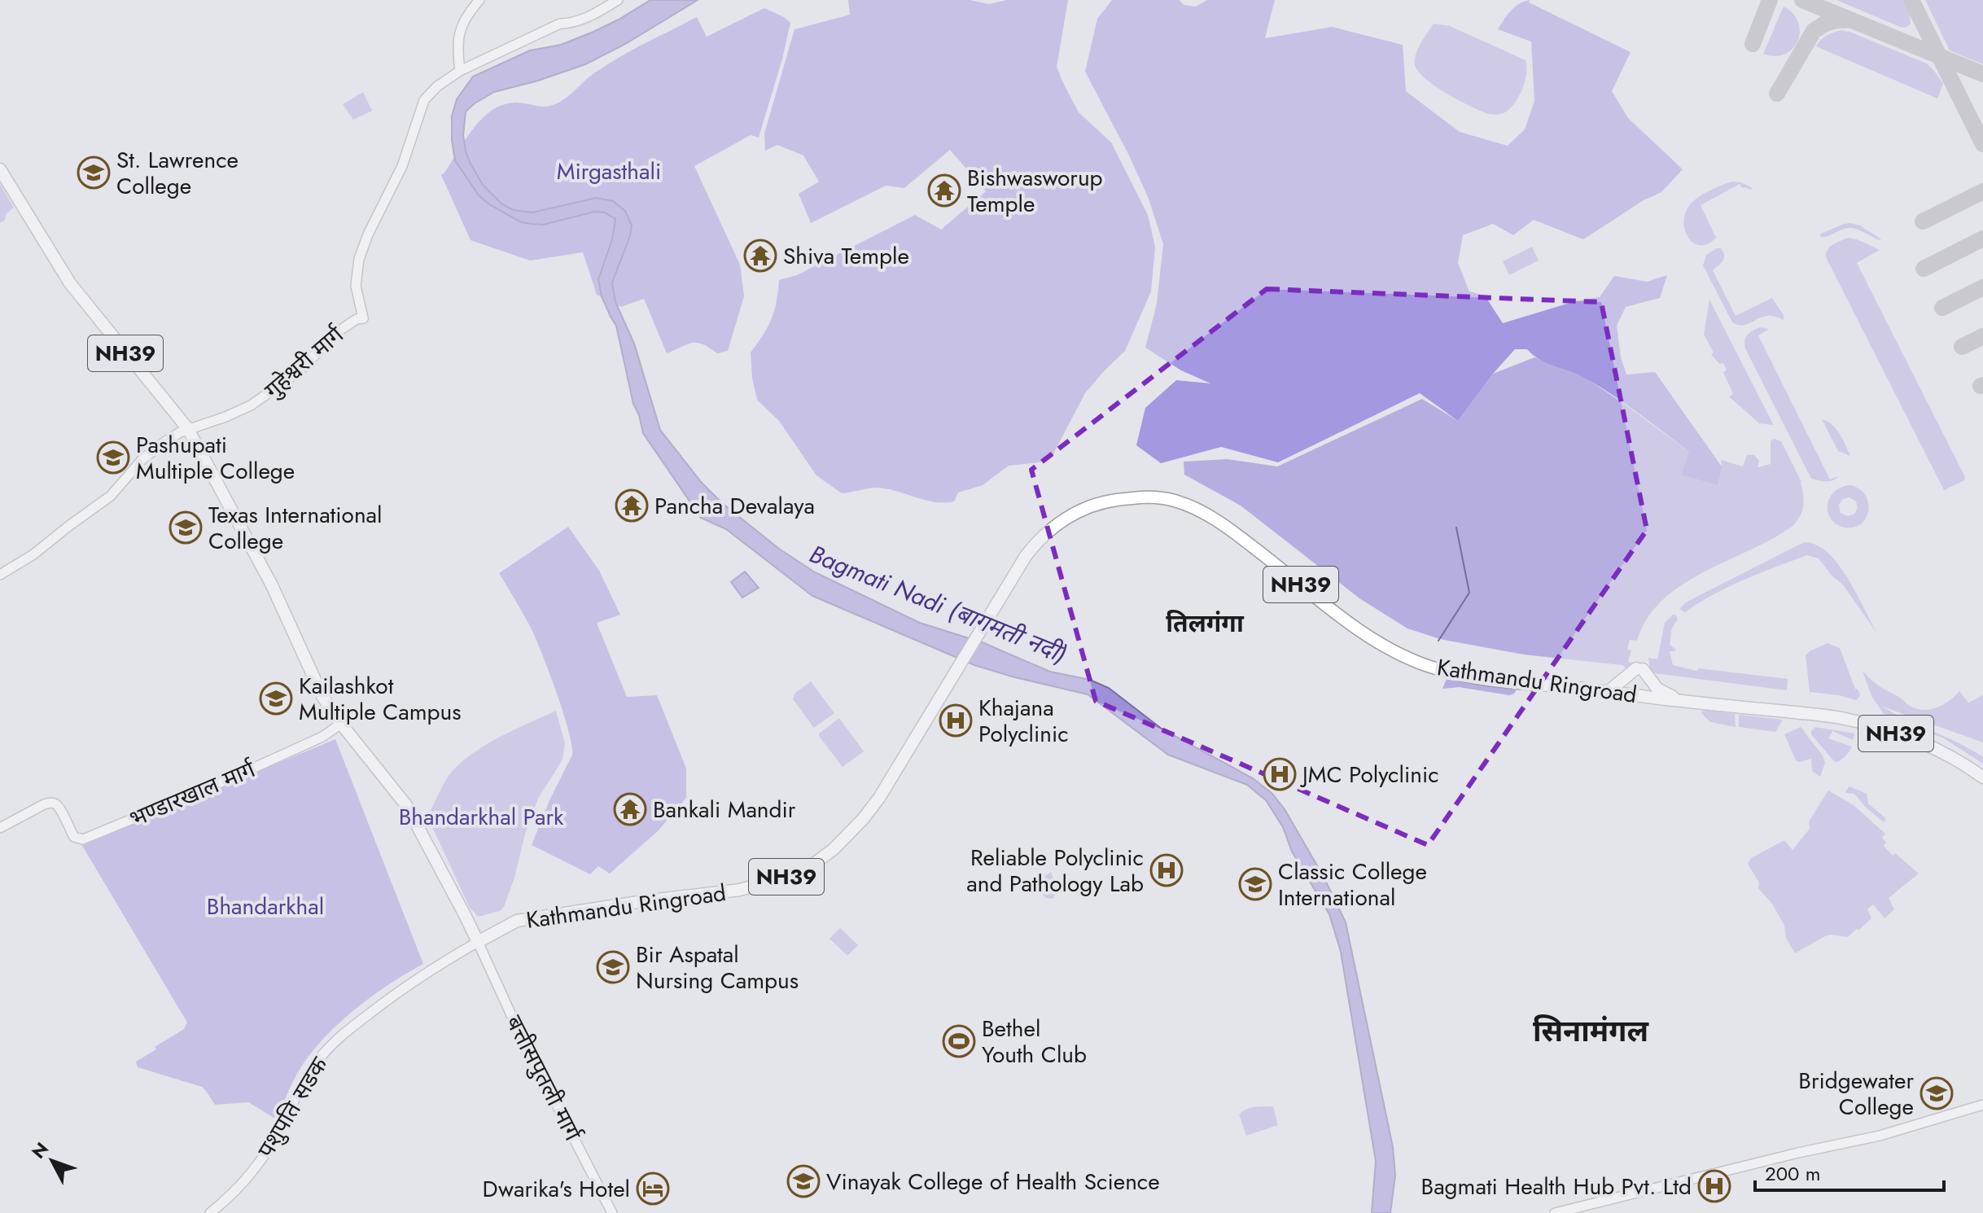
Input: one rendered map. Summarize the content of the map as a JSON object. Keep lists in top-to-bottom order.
{
  "streets": {
    "highway": ["NH39", "Kathmandu Ringroad"],
    "main road": [
      "गुहेश्वरी मार्ग",
      "भण्डारखाल मार्ग",
      "बत्तीसपुतली मार्ग",
      "पशुपति सडक"
    ]
  },
  "crossings": [
    ["NH39", "गुहेश्वरी मार्ग"],
    ["NH39", "Kathmandu Ringroad"],
    ["NH39", "भण्डारखाल मार्ग"],
    ["NH39", "बत्तीसपुतली मार्ग"],
    ["NH39", "पशुपति सडक"],
    ["Kathmandu Ringroad", "बत्तीसपुतली मार्ग"],
    ["Kathmandu Ringroad", "पशुपति सडक"],
    ["बत्तीसपुतली मार्ग", "पशुपति सडक"]
  ],
  "districts": ["तिलगंगा", "सिनामंगल"],
  "water": ["Bagmati Nadi (बागमती नदी)"],
  "parks": ["Mirgasthali", "Bhandarkhal Park", "Bhandarkhal"],
  "places": {
    "school or university": [
      "St. Lawrence College",
      "Pashupati Multiple College",
      "Texas International College",
      "Kailashkot Multiple Campus",
      "Classic College International",
      "Bir Aspatal Nursing Campus",
      "Bridgewater College",
      "Vinayak College of Health Science"
    ],
    "temple": [
      "Bishwasworup Temple",
      "Shiva Temple",
      "Pancha Devalaya",
      "Bankali Mandir"
    ],
    "hospital": [
      "Khajana Polyclinic",
      "JMC Polyclinic",
      "Reliable Polyclinic and Pathology Lab",
      "Bagmati Health Hub Pvt. Ltd"
    ],
    "sports": ["Bethel Youth Club"],
    "hotel": ["Dwarika's Hotel"]
  },
  "scale_bar": "200 m",
  "north": "top left"
}
